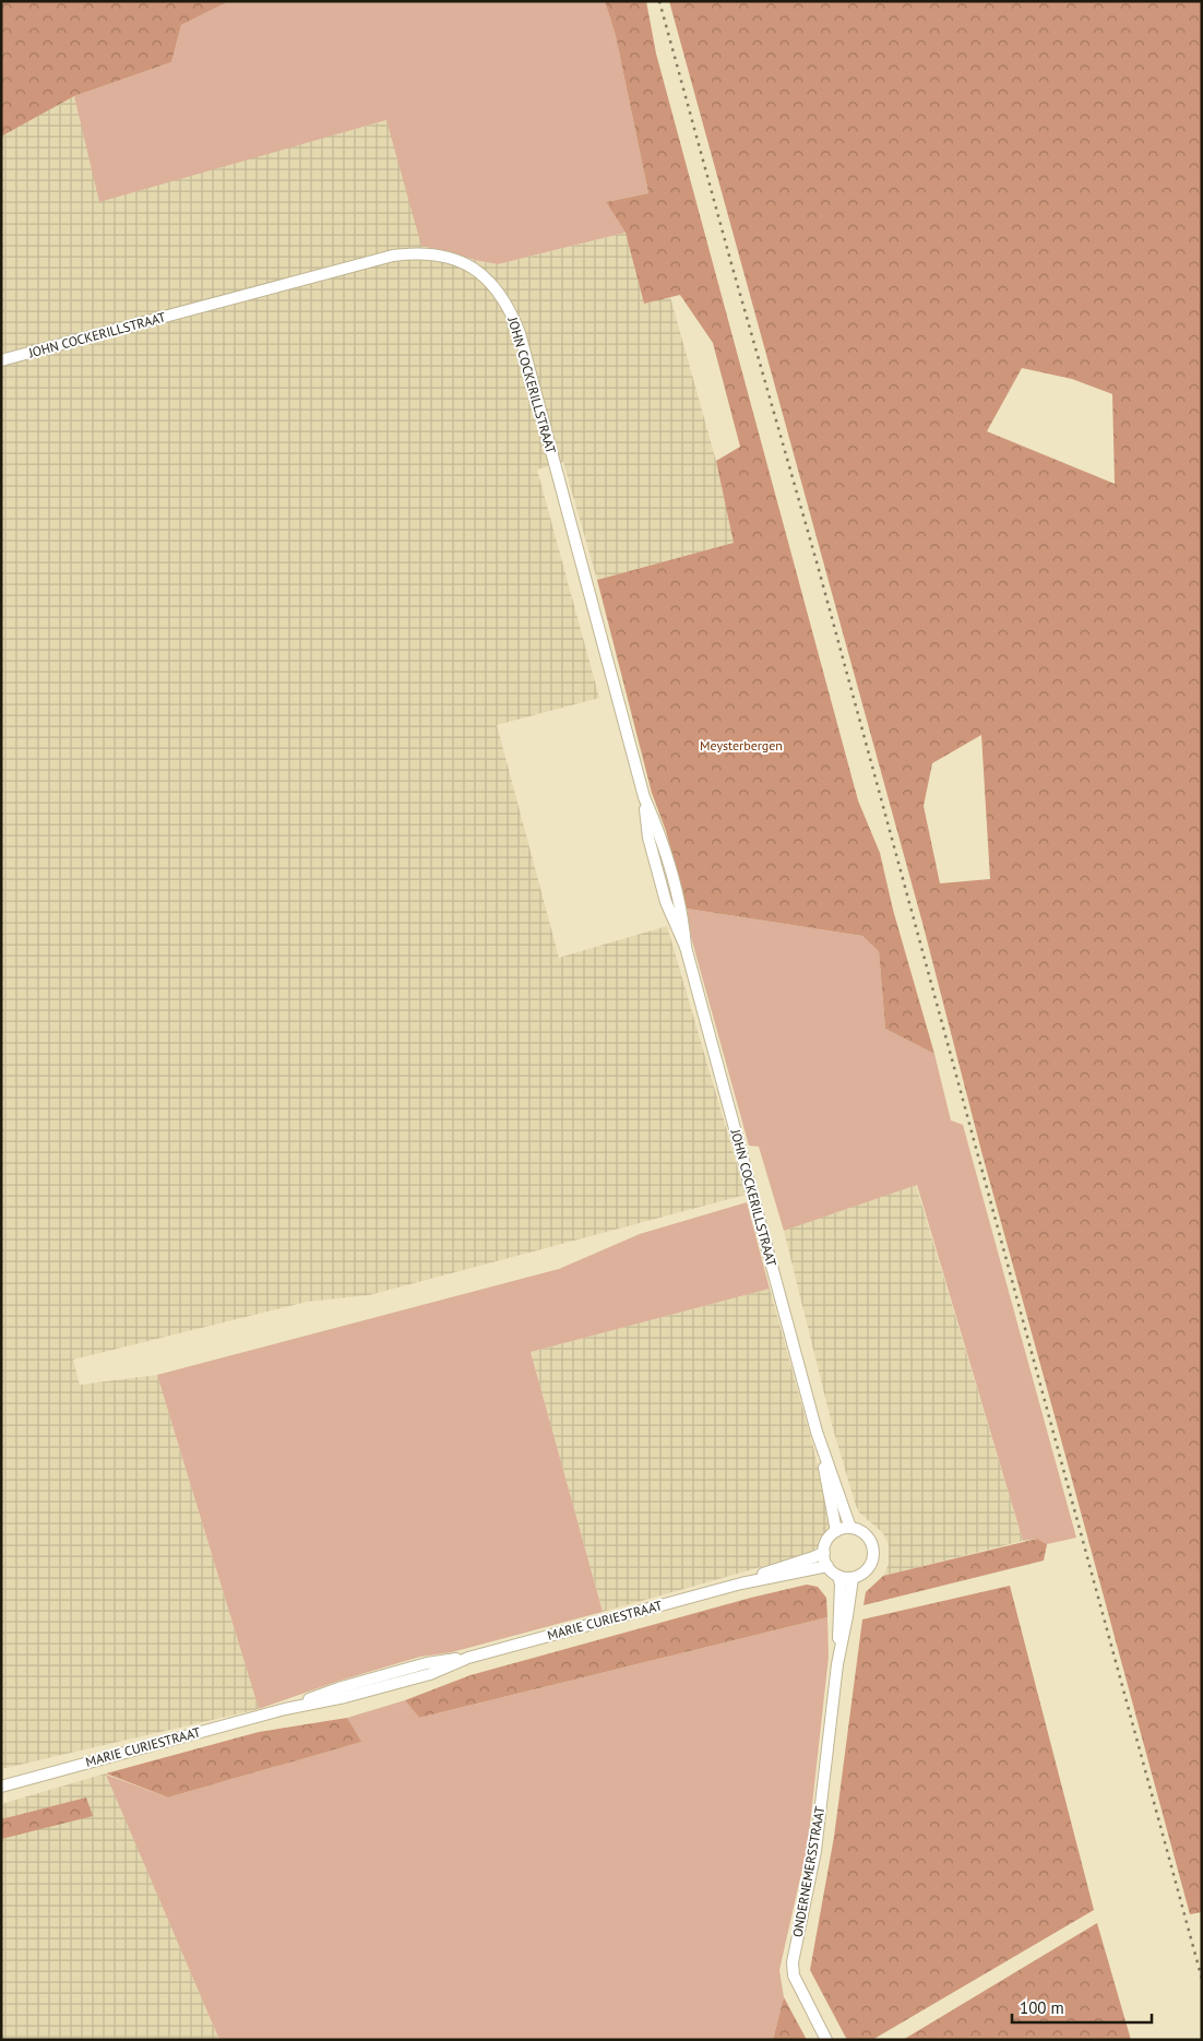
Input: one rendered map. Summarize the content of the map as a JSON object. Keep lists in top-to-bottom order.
{
  "streets": {
    "street": ["JOHN COCKERILLSTRAAT", "MARIE CURIESTRAAT", "ONDERNEMERSSTRAAT"]
  },
  "crossings": [
    ["JOHN COCKERILLSTRAAT", "ONDERNEMERSSTRAAT"]
  ],
  "parks": ["Meysterbergen"],
  "scale_bar": "100 m"
}
